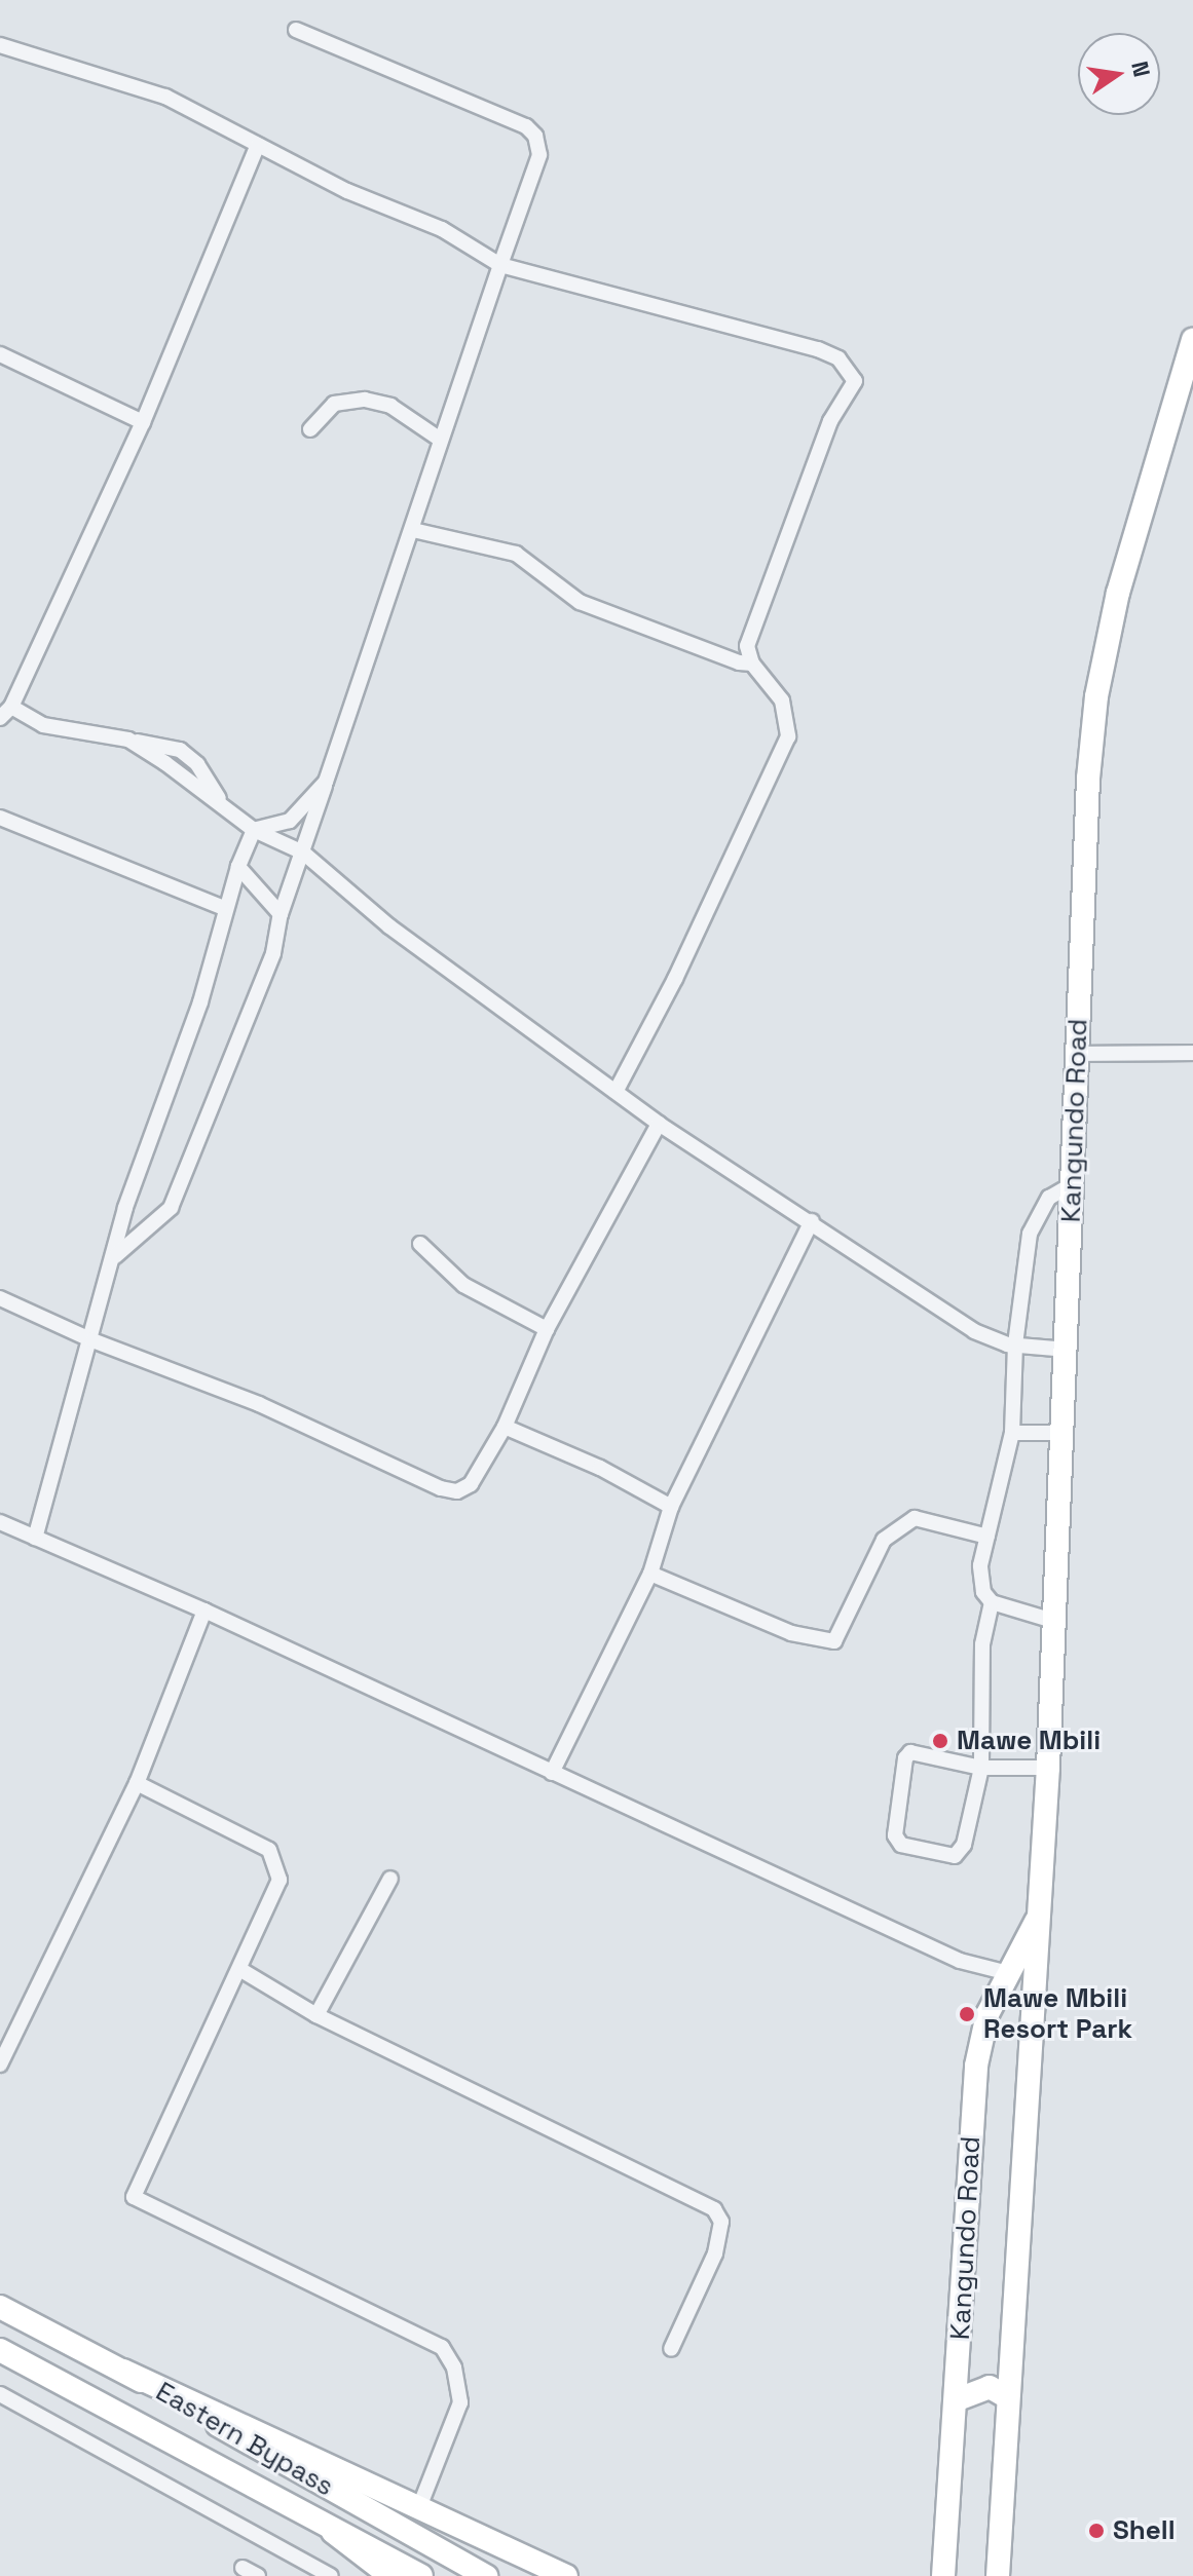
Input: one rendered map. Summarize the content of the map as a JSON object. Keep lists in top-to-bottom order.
{
  "streets": {
    "main road": ["Kangundo Road", "Eastern Bypass"]
  },
  "places": ["Mawe Mbili", "Mawe Mbili Resort Park", "Shell"],
  "north": "right"
}
